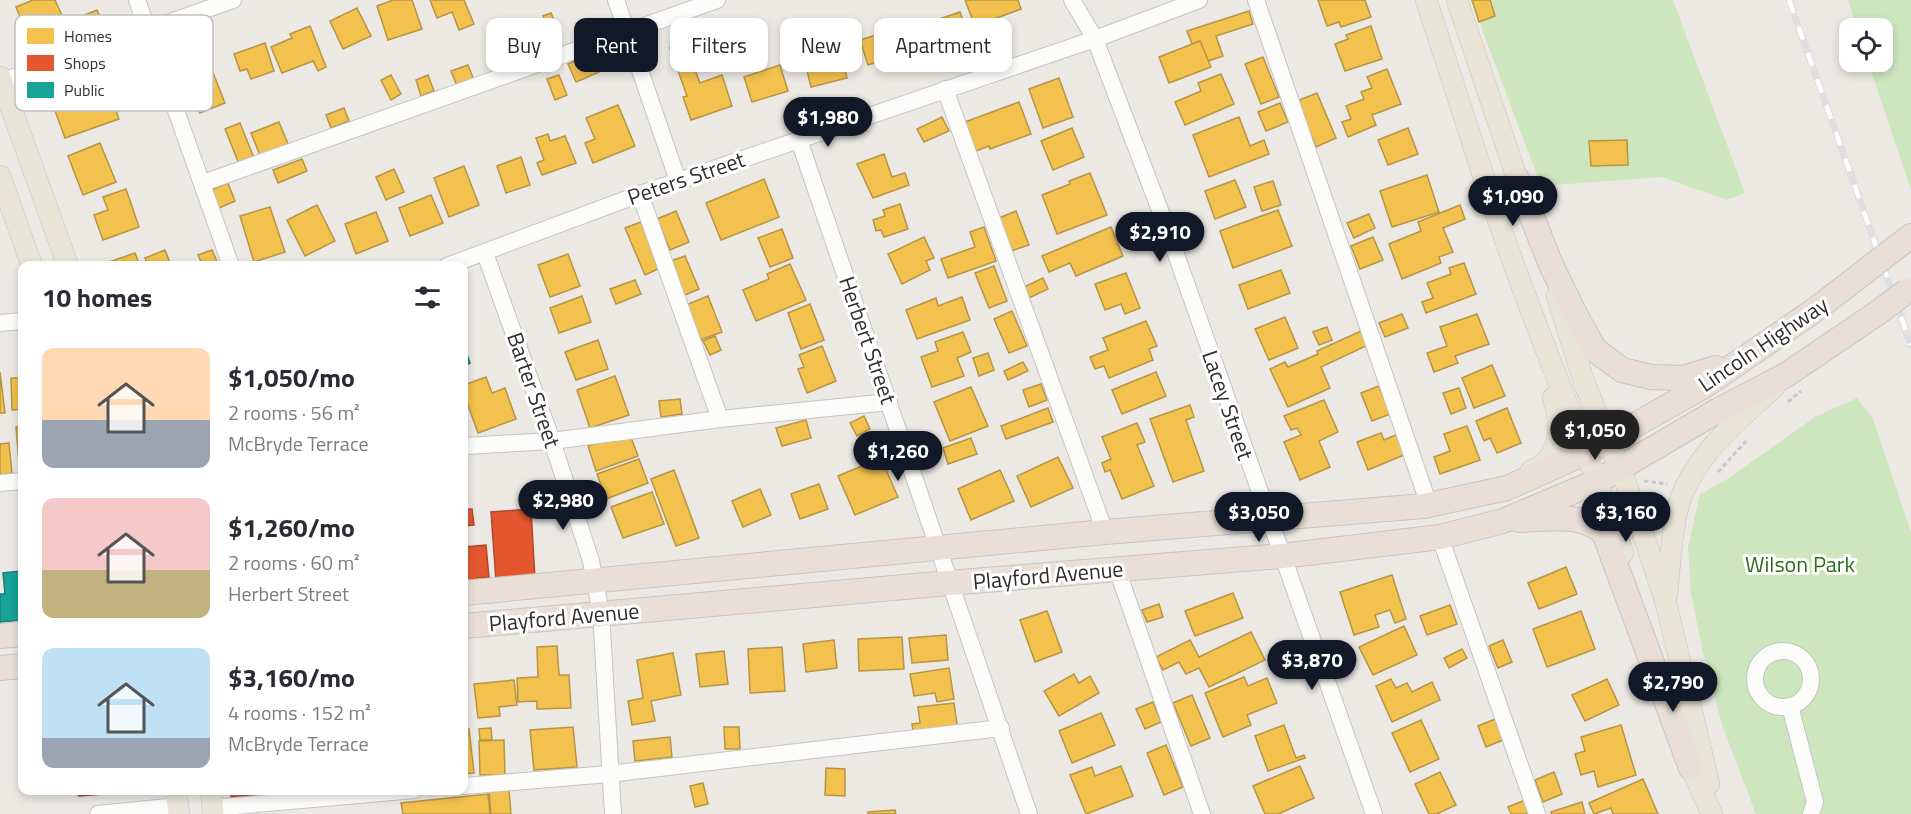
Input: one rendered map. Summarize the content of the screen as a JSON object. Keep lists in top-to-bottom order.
{
  "streets": {
    "highway": ["Lincoln Highway", "Playford Avenue"],
    "street": [
      "Peters Street",
      "Herbert Street",
      "Barter Street",
      "Lacey Street"
    ]
  },
  "crossings": [
    ["Peters Street", "Herbert Street"],
    ["Peters Street", "Barter Street"],
    ["Peters Street", "Lacey Street"],
    ["Herbert Street", "Playford Avenue"],
    ["Lincoln Highway", "Playford Avenue"],
    ["Barter Street", "Playford Avenue"],
    ["Lacey Street", "Playford Avenue"]
  ],
  "parks": ["Wilson Park"],
  "legend": ["Homes", "Shops", "Public"],
  "page": {
    "chip": [
      "Buy",
      "Rent",
      "Filters",
      "New",
      "Apartment"
    ],
    "price": [
      "$1,980",
      "$1,090",
      "$2,910",
      "$1,050",
      "$1,260",
      "$2,980",
      "$3,050",
      "$3,160",
      "$3,870",
      "$2,790"
    ],
    "heading": "10 homes",
    "list": [
      {
        "name": "$1,050/mo",
        "note": "2 rooms · 56 m² · McBryde Terrace"
      },
      {
        "name": "$1,260/mo",
        "note": "2 rooms · 60 m² · Herbert Street"
      },
      {
        "name": "$3,160/mo",
        "note": "4 rooms · 152 m² · McBryde Terrace"
      }
    ]
  }
}
